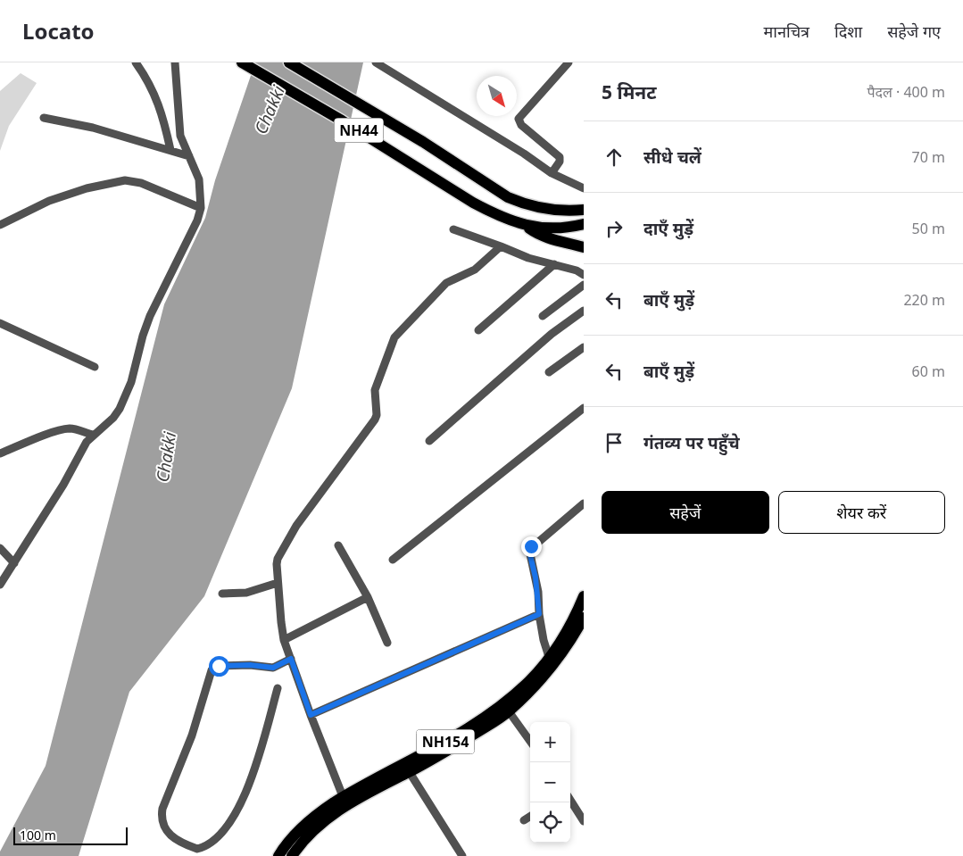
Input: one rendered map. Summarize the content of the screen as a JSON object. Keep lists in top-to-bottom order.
{
  "streets": {
    "highway": ["NH44", "NH154"]
  },
  "water": ["Chakki"],
  "scale_bar": "100 m",
  "north": "bottom right",
  "page": {
    "header": "Locato",
    "nav": ["मानचित्र", "दिशा", "सहेजे गए"],
    "heading": ["5 मिनट", "पैदल · 400 m"],
    "list": [
      ["सीधे चलें", "70 m"],
      ["दाएँ मुड़ें", "50 m"],
      ["बाएँ मुड़ें", "220 m"],
      ["बाएँ मुड़ें", "60 m"],
      "गंतव्य पर पहुँचे"
    ],
    "buttons": ["सहेजें", "शेयर करें"],
    "map_buttons": ["+", "−"],
    "scale": "100 m"
  }
}
